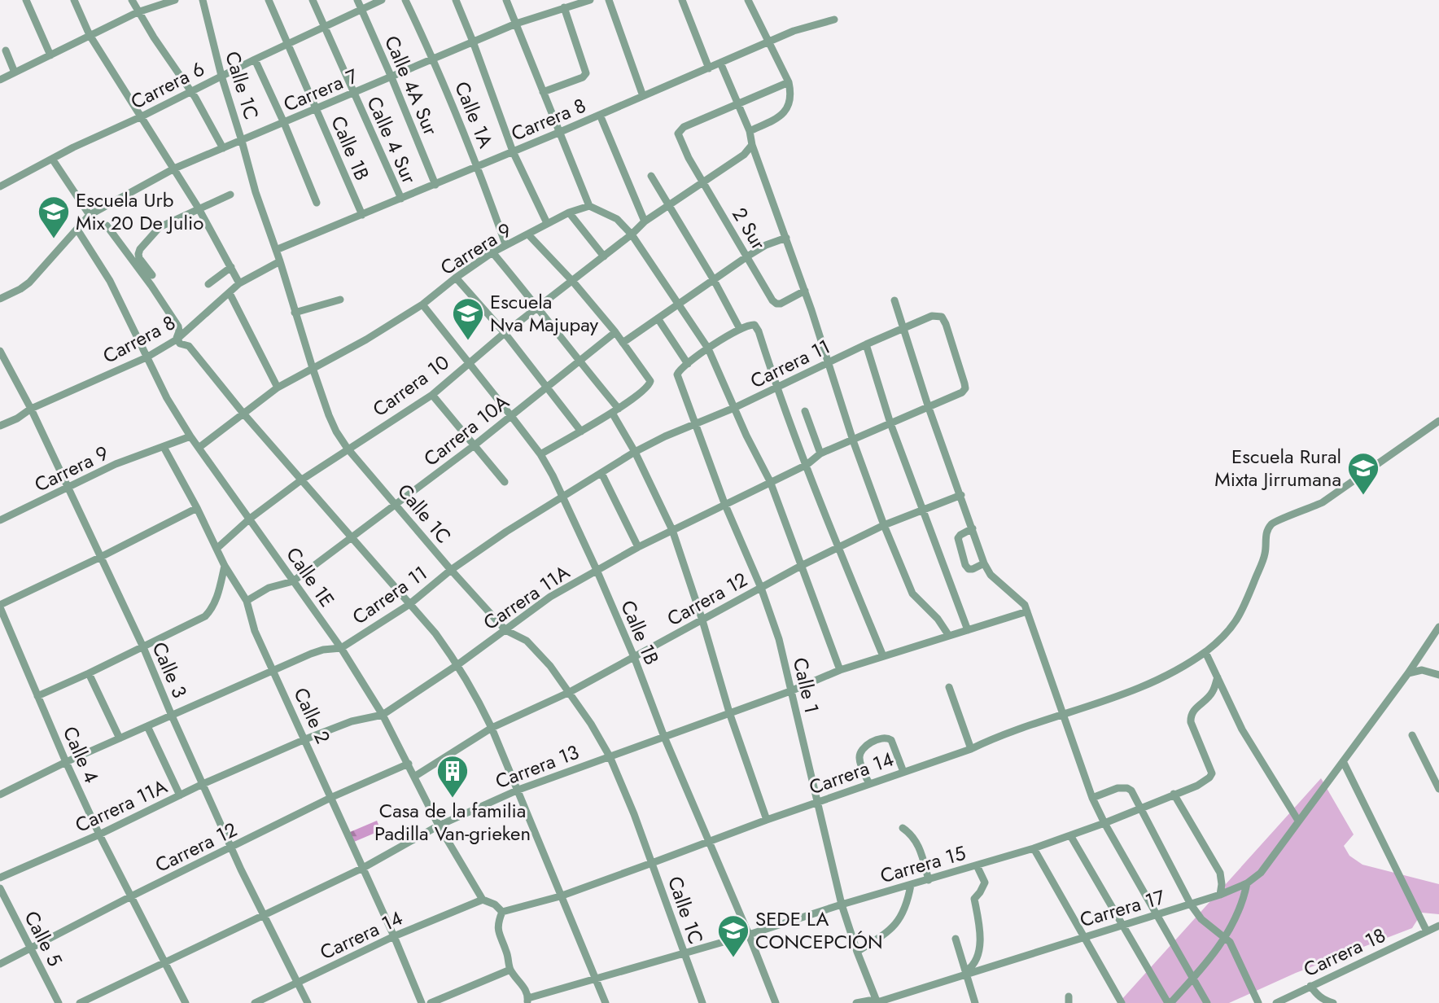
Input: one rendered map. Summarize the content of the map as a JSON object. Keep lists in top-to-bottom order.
{
  "streets": {
    "street": [
      "Carrera 6",
      "Calle 1C",
      "Calle 4A Sur",
      "Carrera 7",
      "Calle 1A",
      "Carrera 8",
      "Calle 4 Sur",
      "Calle 1B",
      "2 Sur",
      "Carrera 9",
      "Carrera 11",
      "Carrera 10",
      "Carrera 10A",
      "Calle 1E",
      "Carrera 11A",
      "Carrera 12",
      "Calle 3",
      "Calle 1",
      "Calle 2",
      "Calle 4",
      "Carrera 13",
      "Carrera 14",
      "Carrera 15",
      "Carrera 17",
      "Calle 5",
      "Carrera 18"
    ]
  },
  "crossings": [
    ["Carrera 6", "Calle 1C"],
    ["Carrera 6", "Calle 4A Sur"],
    ["Carrera 6", "Calle 4 Sur"],
    ["Carrera 6", "Calle 1B"],
    ["Calle 1C", "Carrera 7"],
    ["Calle 1C", "Carrera 8"],
    ["Calle 1C", "Carrera 9"],
    ["Calle 1C", "Carrera 11"],
    ["Calle 1C", "Carrera 10"],
    ["Calle 1C", "Carrera 10A"],
    ["Calle 1C", "Carrera 11A"],
    ["Calle 1C", "Carrera 12"],
    ["Calle 1C", "Carrera 13"],
    ["Calle 1C", "Carrera 14"],
    ["Calle 1C", "Carrera 15"],
    ["Calle 4A Sur", "Carrera 7"],
    ["Calle 4A Sur", "Carrera 8"],
    ["Carrera 7", "Calle 1A"],
    ["Carrera 7", "Calle 4 Sur"],
    ["Carrera 7", "Calle 1B"],
    ["Carrera 7", "Calle 1E"],
    ["Calle 1A", "Carrera 8"],
    ["Calle 1A", "Carrera 9"],
    ["Carrera 8", "Calle 4 Sur"],
    ["Carrera 8", "Calle 1B"],
    ["Carrera 8", "Calle 1E"],
    ["Carrera 8", "Calle 3"],
    ["Calle 1B", "Carrera 9"],
    ["Calle 1B", "Carrera 11"],
    ["Calle 1B", "Carrera 10"],
    ["Calle 1B", "Carrera 10A"],
    ["Calle 1B", "Carrera 11A"],
    ["Calle 1B", "Carrera 12"],
    ["Calle 1B", "Carrera 13"],
    ["Calle 1B", "Carrera 14"],
    ["Calle 1B", "Carrera 15"],
    ["2 Sur", "Carrera 10"],
    ["Carrera 9", "Calle 1E"],
    ["Carrera 9", "Calle 3"],
    ["Carrera 9", "Calle 2"],
    ["Carrera 11", "Calle 1E"],
    ["Carrera 11", "Carrera 11A"],
    ["Carrera 11", "Calle 3"],
    ["Carrera 11", "Calle 1"],
    ["Carrera 11", "Calle 2"],
    ["Carrera 11", "Calle 4"],
    ["Carrera 10", "Calle 1E"],
    ["Carrera 10", "Calle 2"],
    ["Carrera 10A", "Calle 1E"],
    ["Carrera 10A", "Calle 2"],
    ["Calle 1E", "Carrera 11A"],
    ["Calle 1E", "Carrera 12"],
    ["Calle 1E", "Carrera 13"],
    ["Calle 1E", "Carrera 14"],
    ["Carrera 11A", "Calle 3"],
    ["Carrera 11A", "Calle 1"],
    ["Carrera 11A", "Calle 2"],
    ["Carrera 11A", "Calle 4"],
    ["Carrera 12", "Calle 3"],
    ["Carrera 12", "Calle 1"],
    ["Carrera 12", "Calle 2"],
    ["Carrera 12", "Calle 4"],
    ["Carrera 12", "Calle 5"],
    ["Calle 3", "Carrera 13"],
    ["Calle 3", "Carrera 14"],
    ["Calle 1", "Carrera 13"],
    ["Calle 1", "Carrera 14"],
    ["Calle 1", "Carrera 15"],
    ["Calle 1", "Carrera 17"],
    ["Calle 2", "Carrera 13"],
    ["Calle 2", "Carrera 14"],
    ["Calle 4", "Carrera 13"]
  ],
  "places": {
    "school or university": [
      "Escuela Urb Mix 20 De Julio",
      "Escuela Nva Majupay",
      "Escuela Rural Mixta Jirrumana",
      "SEDE LA CONCEPCIÓN"
    ],
    "building": ["Casa de la familia Padilla Van-grieken"]
  }
}
